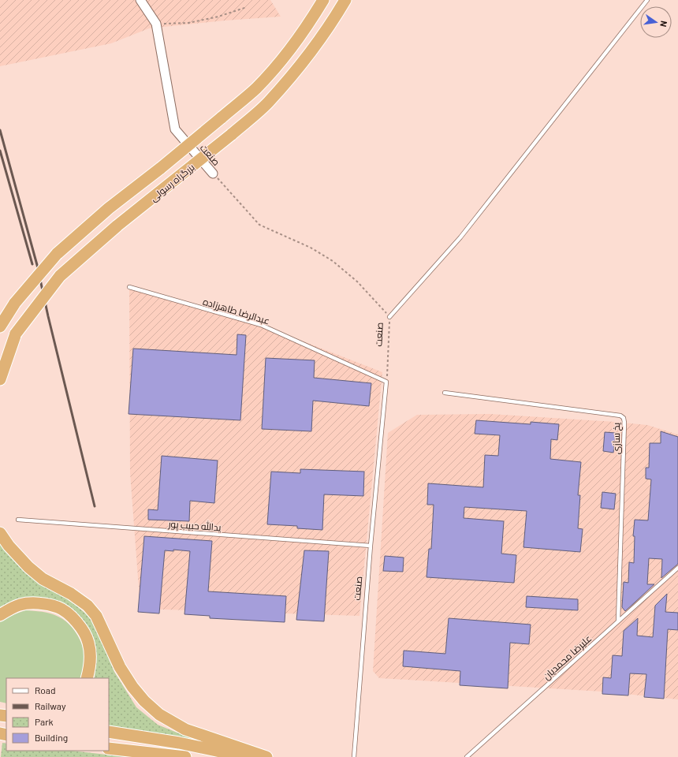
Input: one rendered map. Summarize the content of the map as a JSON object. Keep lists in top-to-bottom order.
{
  "streets": {
    "highway": ["بزرگراه رسولی"],
    "street": ["صنعت"],
    "lane": [
      "عبدالرضا طاهرزاده",
      "یخ سازی",
      "یدالله حبیب پور",
      "علیرضا محمدیان"
    ]
  },
  "crossings": [
    ["صنعت", "عبدالرضا طاهرزاده"],
    ["صنعت", "یدالله حبیب پور"],
    ["یخ سازی", "علیرضا محمدیان"]
  ],
  "legend": [
    "Road",
    "Railway",
    "Park",
    "Building"
  ],
  "north": "right"
}
